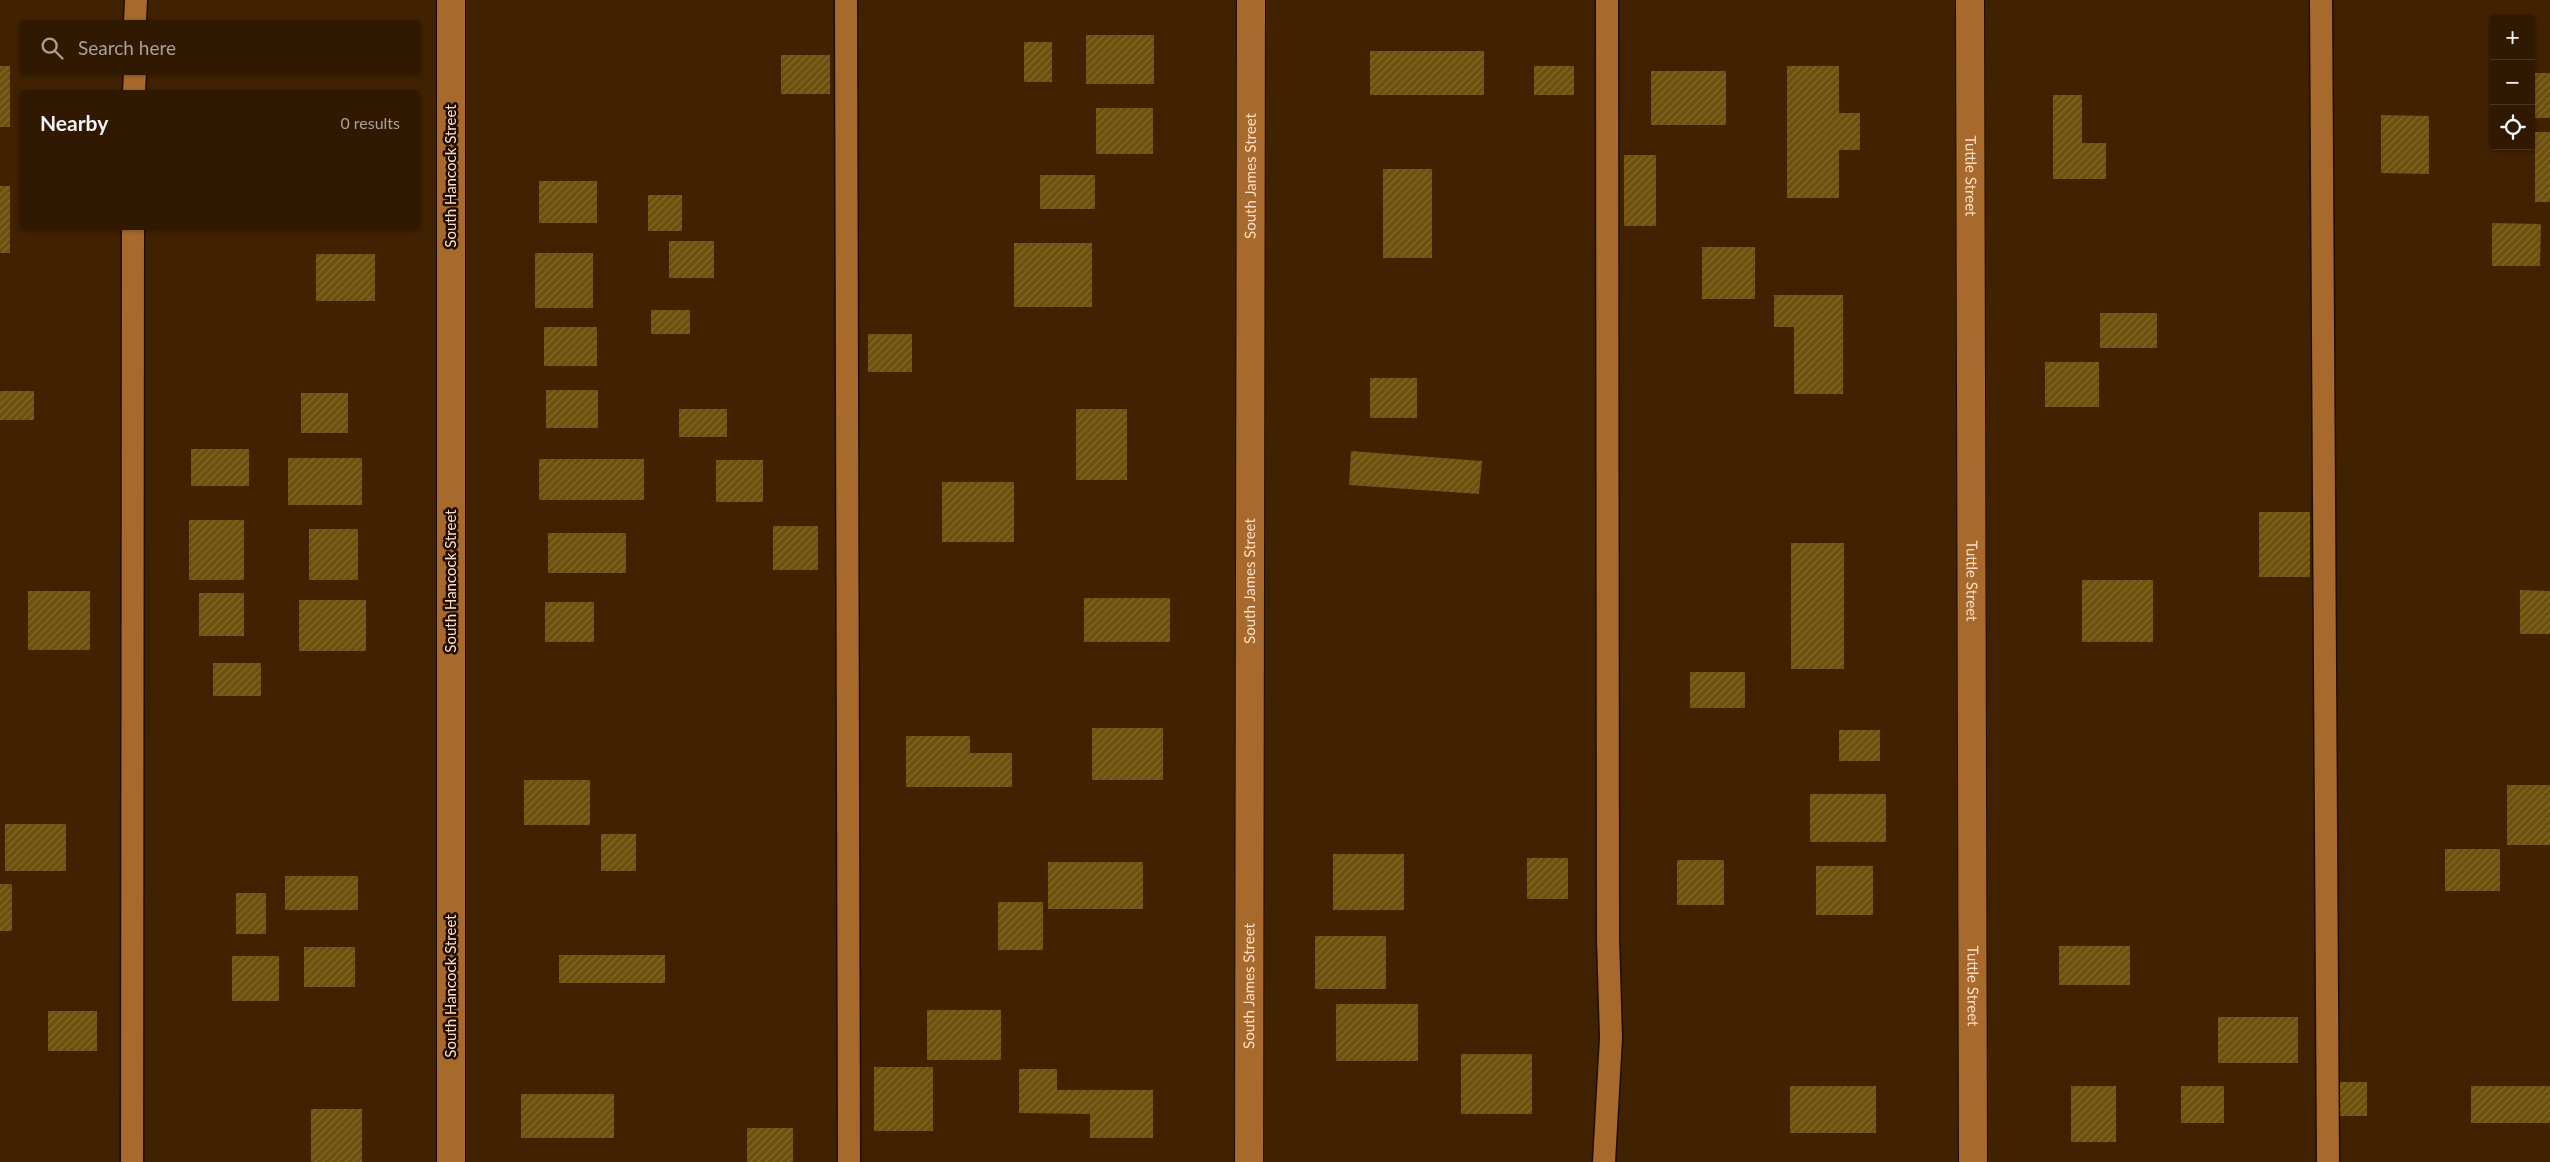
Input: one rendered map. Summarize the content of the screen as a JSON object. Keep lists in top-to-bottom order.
{
  "streets": {
    "street": ["South Hancock Street", "South James Street", "Tuttle Street"]
  },
  "page": {
    "map_buttons": ["+", "−"],
    "search": "Search here",
    "heading": ["Nearby", "0 results"]
  }
}
